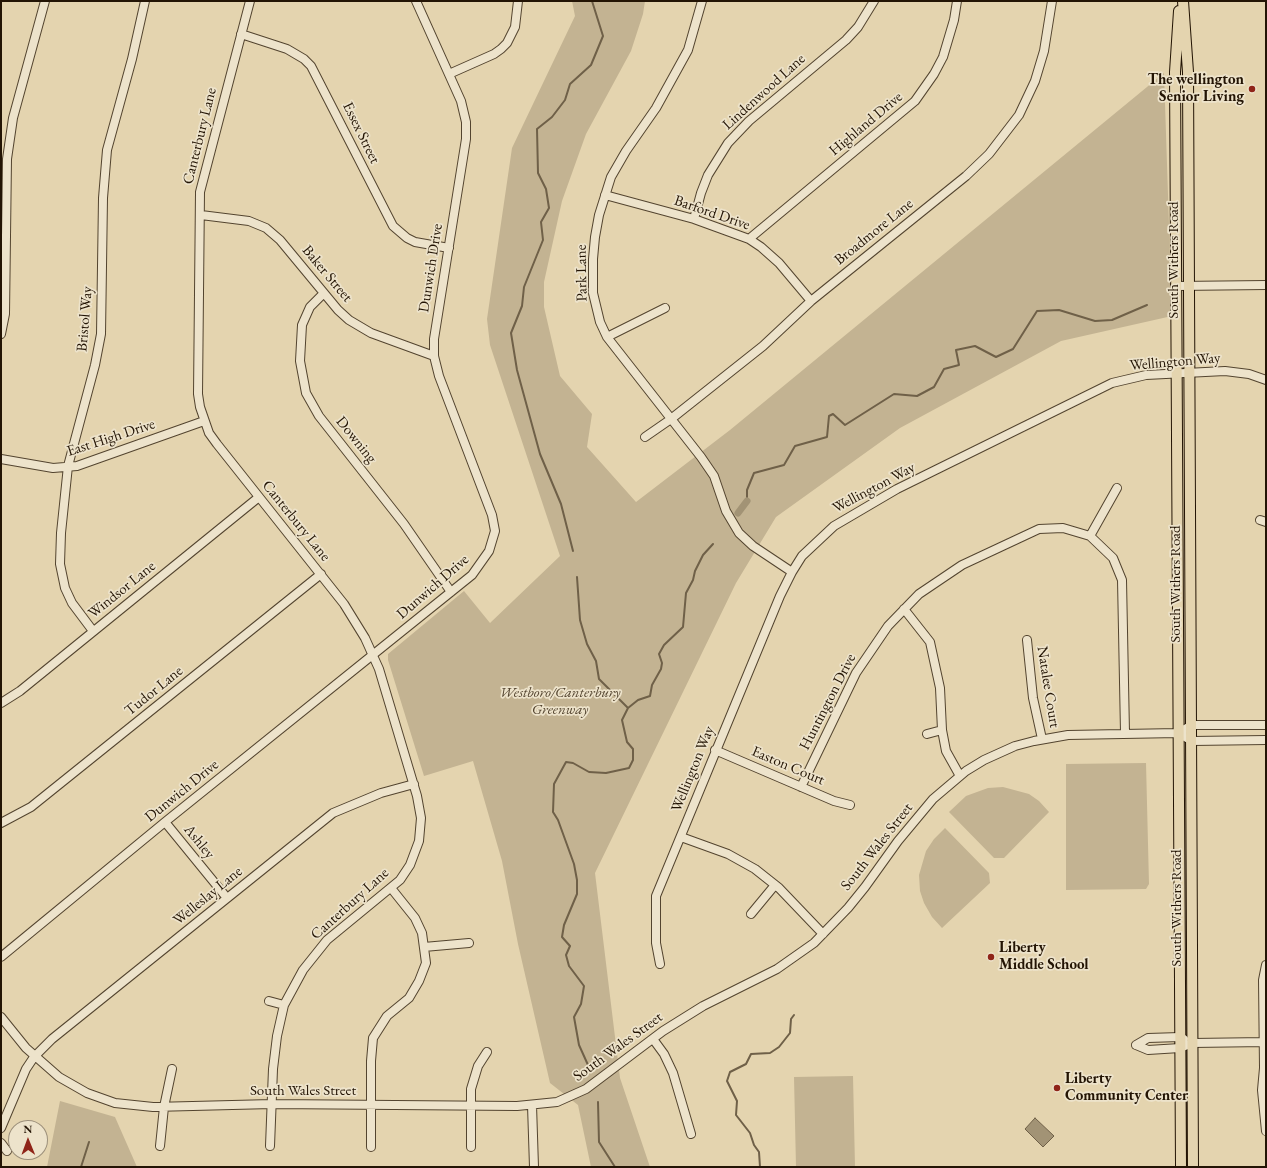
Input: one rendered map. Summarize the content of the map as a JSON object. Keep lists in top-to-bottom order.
{
  "streets": {
    "main road": ["South Withers Road"],
    "street": [
      "Lindenwood Lane",
      "Highland Drive",
      "Essex Street",
      "Canterbury Lane",
      "Barford Drive",
      "Broadmore Lane",
      "Dunwich Drive",
      "Park Lane",
      "Baker Street",
      "Bristol Way",
      "Wellington Way",
      "East High Drive",
      "Downing",
      "Windsor Lane",
      "Natalee Court",
      "Tudor Lane",
      "Huntington Drive",
      "Easton Court",
      "Ashley",
      "South Wales Street",
      "Welleslay Lane"
    ]
  },
  "crossings": [
    ["Lindenwood Lane", "Barford Drive"],
    ["Highland Drive", "Barford Drive"],
    ["Essex Street", "Canterbury Lane"],
    ["Essex Street", "Dunwich Drive"],
    ["Canterbury Lane", "Dunwich Drive"],
    ["Canterbury Lane", "Baker Street"],
    ["Canterbury Lane", "East High Drive"],
    ["Canterbury Lane", "Windsor Lane"],
    ["Canterbury Lane", "Tudor Lane"],
    ["Canterbury Lane", "South Wales Street"],
    ["Canterbury Lane", "Welleslay Lane"],
    ["Barford Drive", "Broadmore Lane"],
    ["Barford Drive", "Park Lane"],
    ["Broadmore Lane", "Park Lane"],
    ["South Withers Road", "Wellington Way"],
    ["South Withers Road", "South Wales Street"],
    ["Dunwich Drive", "Baker Street"],
    ["Dunwich Drive", "Downing"],
    ["Dunwich Drive", "Ashley"],
    ["Park Lane", "Wellington Way"],
    ["Baker Street", "Downing"],
    ["Bristol Way", "East High Drive"],
    ["Bristol Way", "Windsor Lane"],
    ["Wellington Way", "Easton Court"],
    ["Natalee Court", "South Wales Street"],
    ["Huntington Drive", "Easton Court"],
    ["Huntington Drive", "South Wales Street"],
    ["Ashley", "Welleslay Lane"],
    ["South Wales Street", "Welleslay Lane"]
  ],
  "parks": ["Westboro/Canterbury Greenway"],
  "places": ["The wellington Senior Living", "Liberty Middle School", "Liberty Community Center"],
  "north": "top"
}
